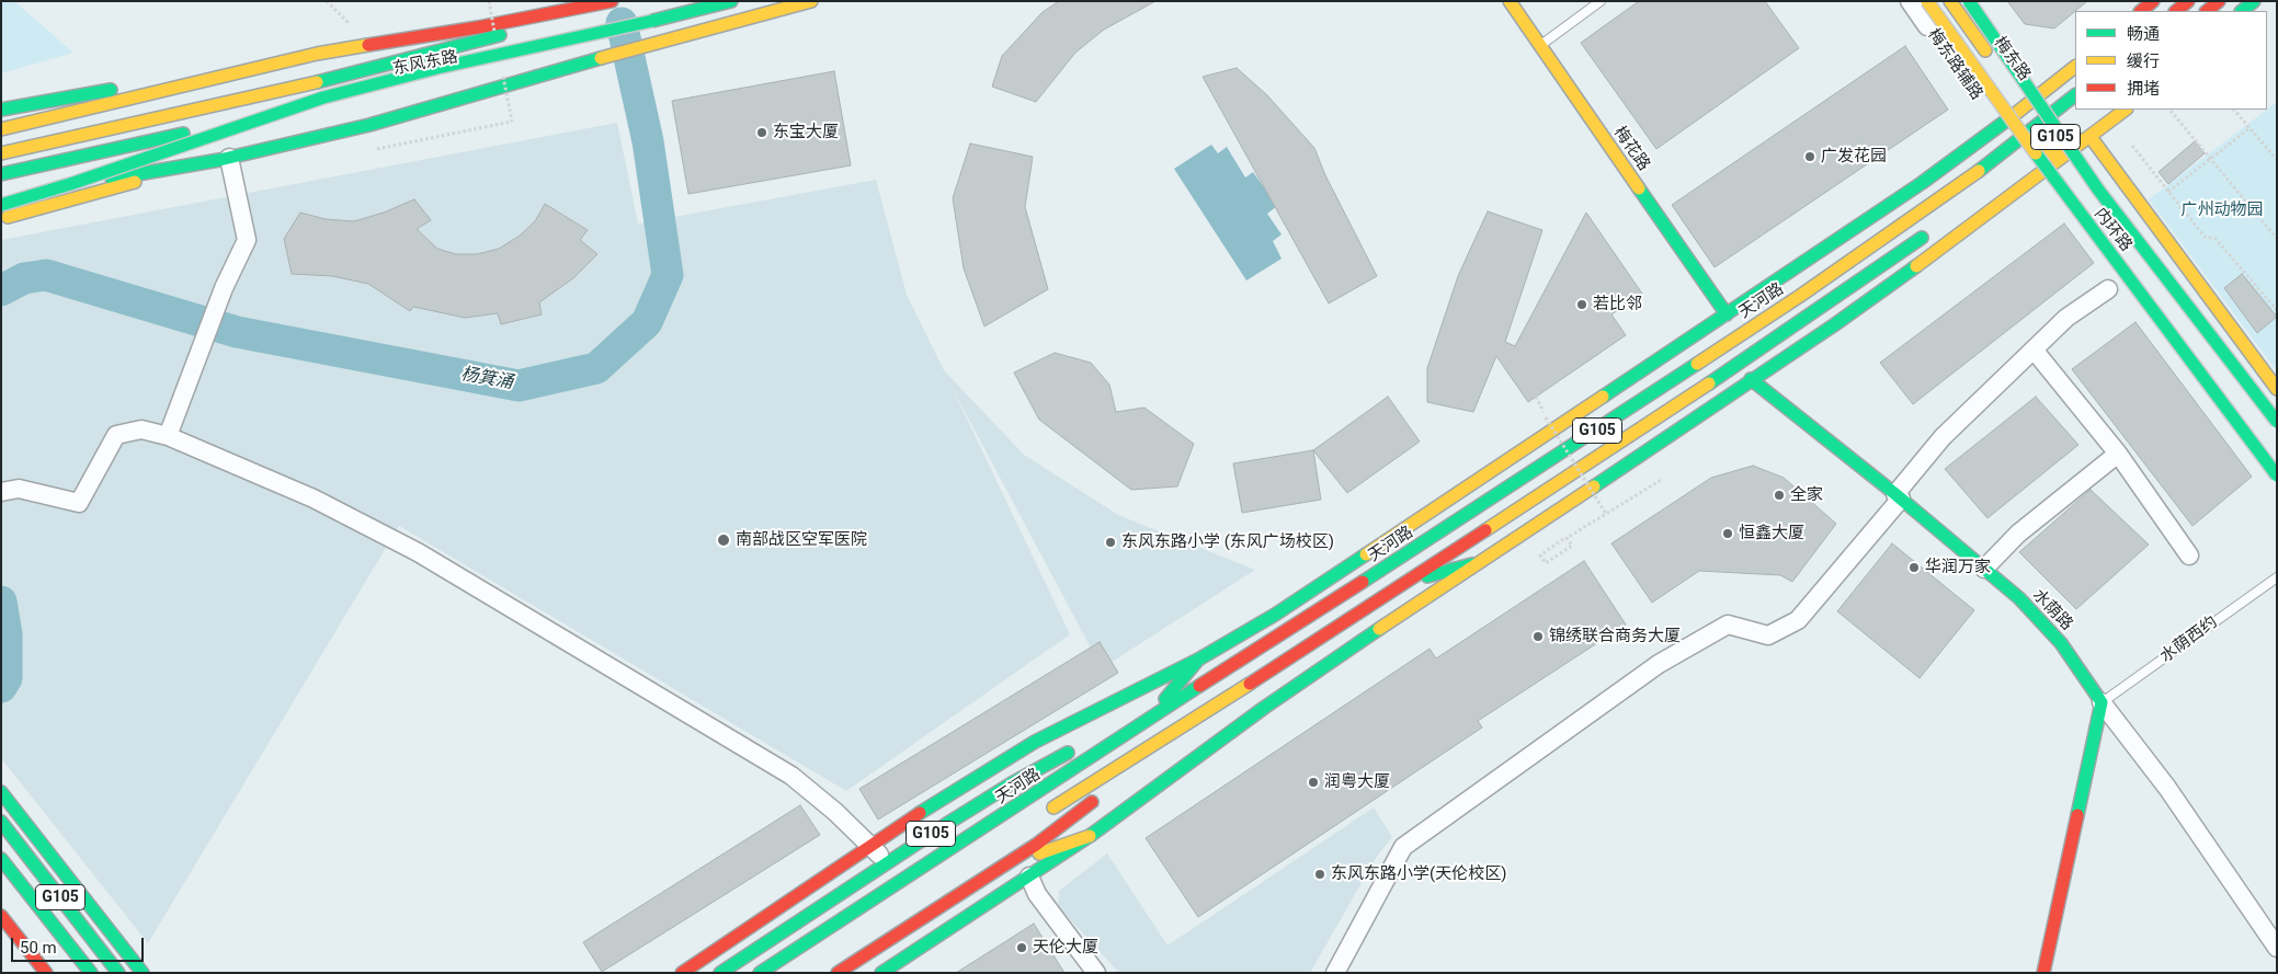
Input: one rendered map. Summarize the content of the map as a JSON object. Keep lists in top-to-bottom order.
{
  "streets": {
    "main road": [
      "梅东路",
      "东风东路",
      "G105",
      "梅花路",
      "内环路",
      "天河路",
      "水荫路"
    ],
    "street": ["梅东路辅路"],
    "lane": ["水荫西约"]
  },
  "crossings": [
    ["梅东路", "G105"],
    ["梅东路", "天河路"],
    ["G105", "天河路"],
    ["水荫路", "水荫西约"]
  ],
  "water": ["杨箕涌"],
  "parks": ["广州动物园"],
  "places": [
    "东宝大厦",
    "广发花园",
    "若比邻",
    "全家",
    "恒鑫大厦",
    "南部战区空军医院",
    "东风东路小学 (东风广场校区)",
    "华润万家",
    "锦绣联合商务大厦",
    "润粤大厦",
    "东风东路小学(天伦校区)",
    "天伦大厦"
  ],
  "legend": ["畅通", "缓行", "拥堵"],
  "scale_bar": "50 m"
}
